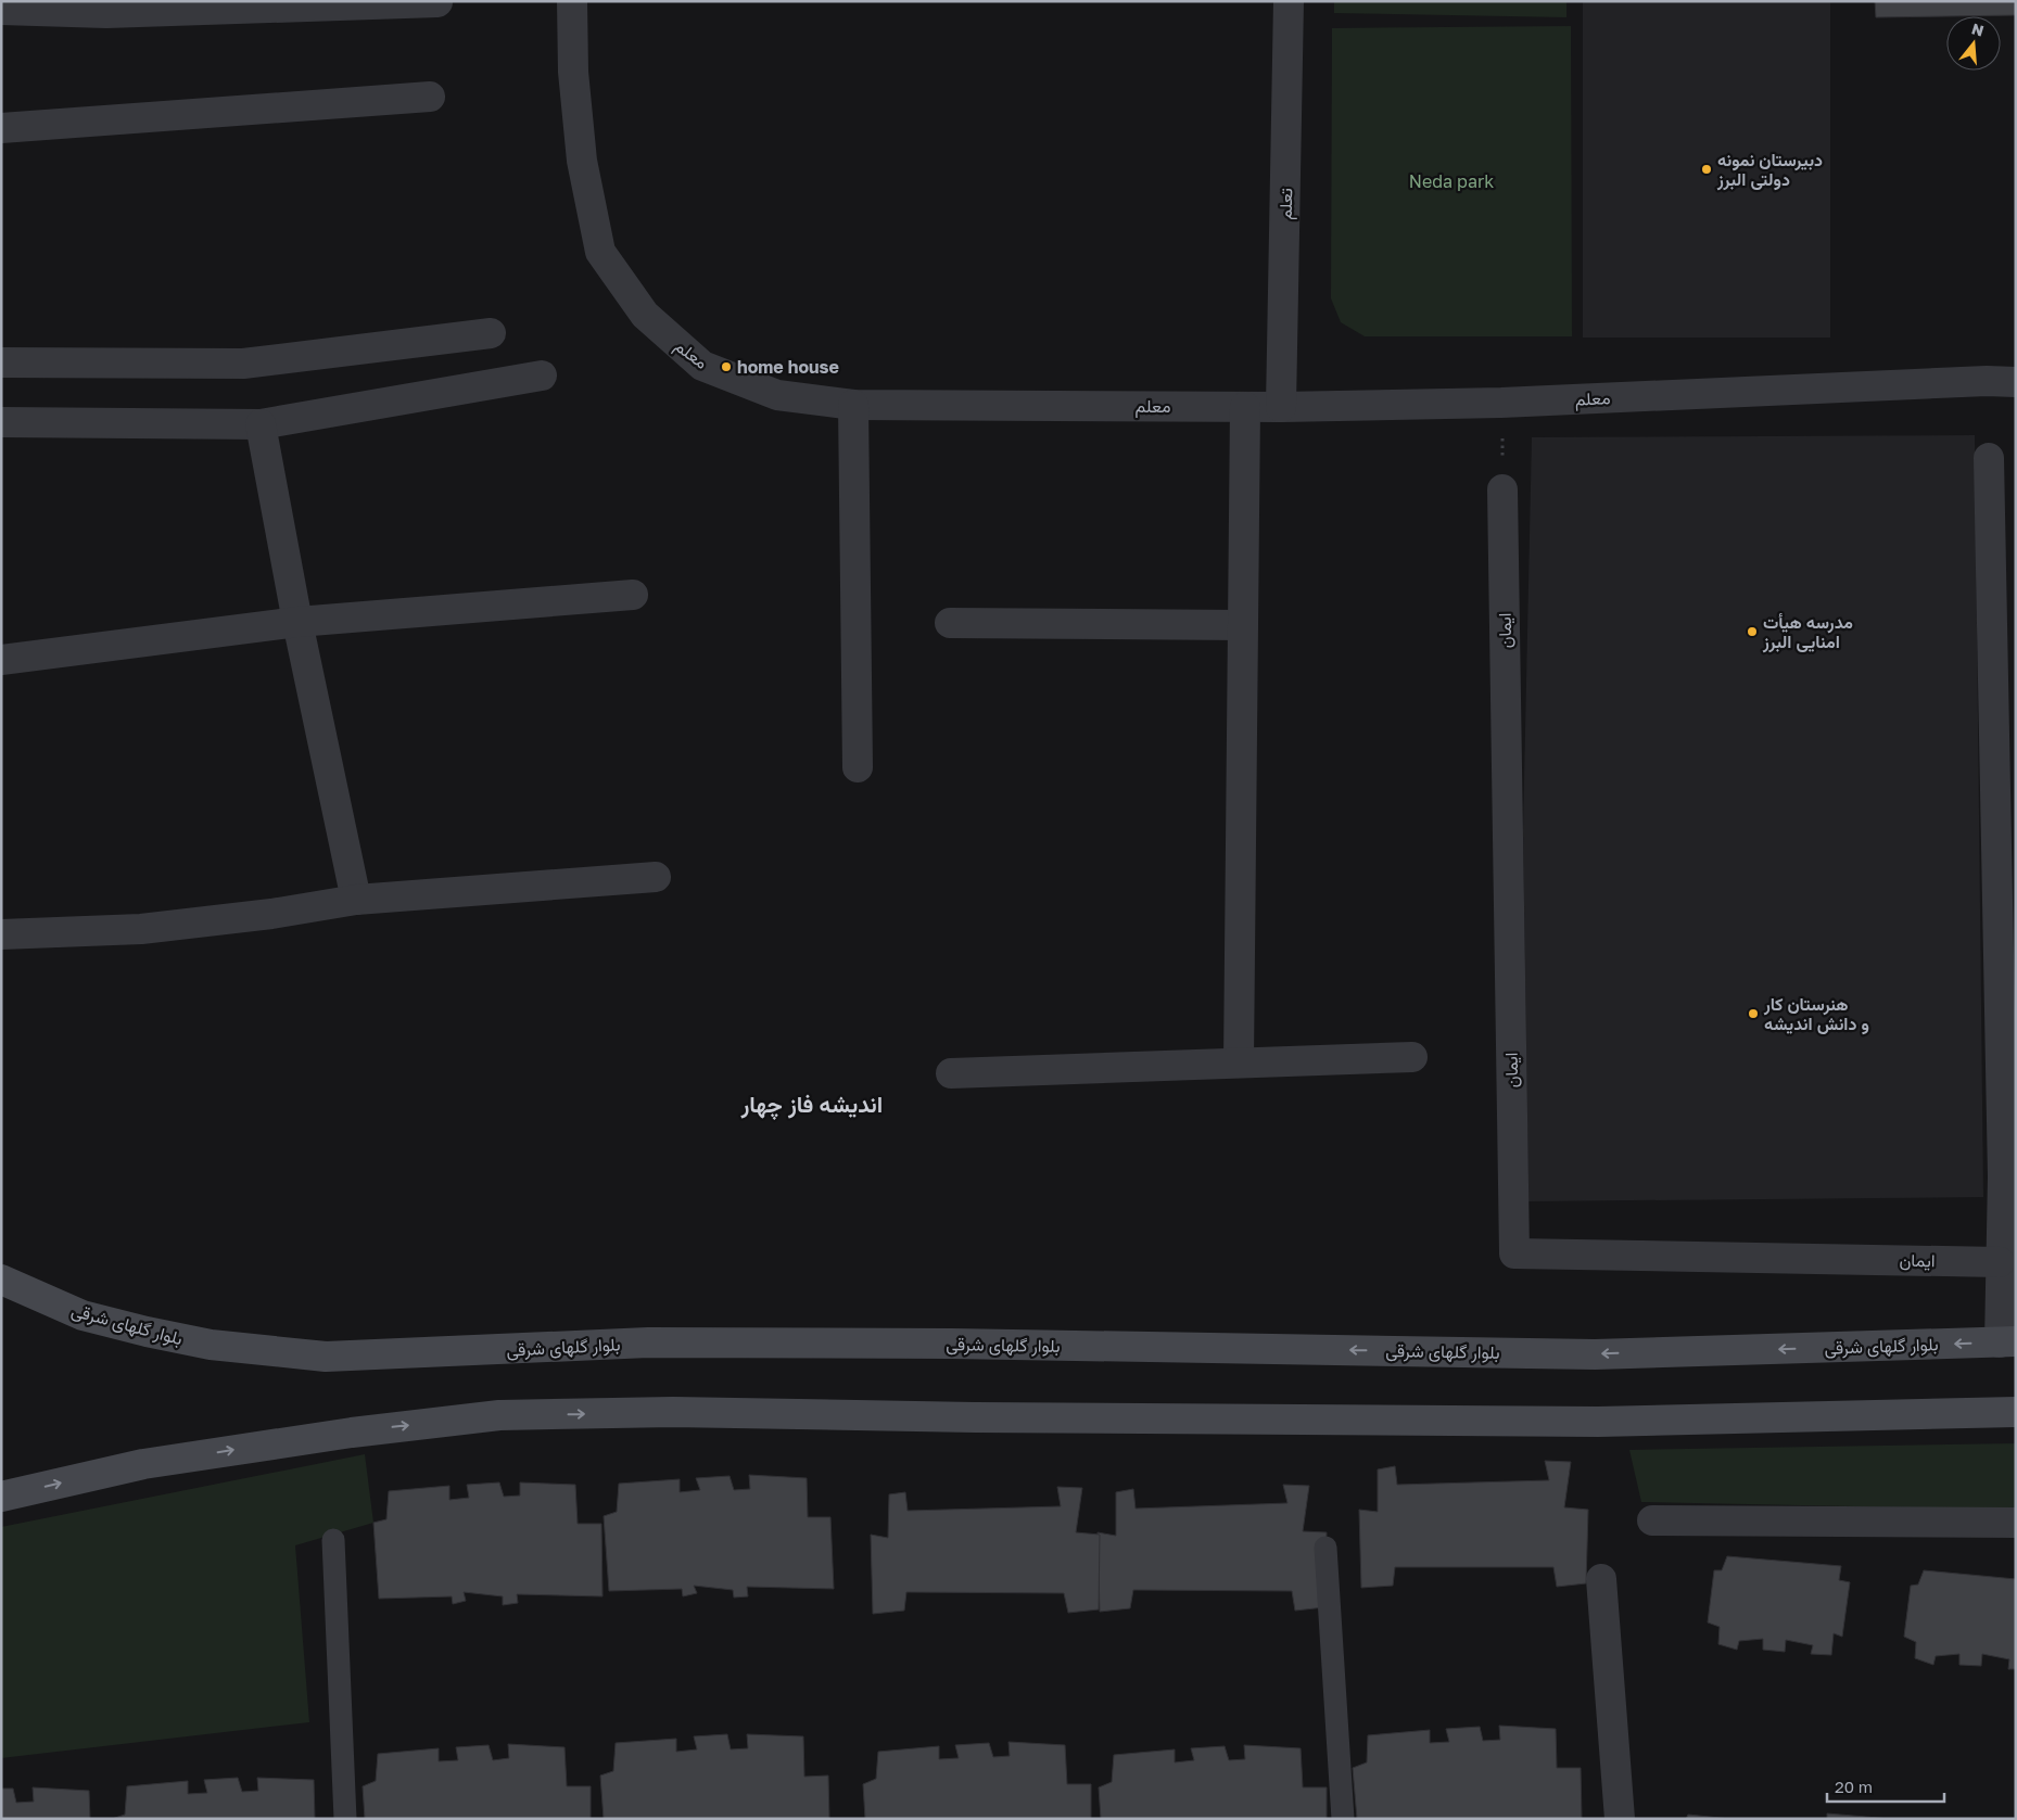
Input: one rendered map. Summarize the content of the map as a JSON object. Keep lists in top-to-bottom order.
{
  "streets": {
    "main road": ["بلوار گلهای شرقی"],
    "street": ["تعلم", "معلم", "ایمان"]
  },
  "crossings": [
    ["تعلم", "معلم"]
  ],
  "districts": ["اندیشه فاز چهار"],
  "parks": ["Neda park"],
  "places": [
    "دبیرستان نمونه دولتی البرز",
    "home house",
    "مدرسه هیأت امنایی البرز",
    "هنرستان کار و دانش اندیشه"
  ],
  "scale_bar": "20 m",
  "north": "top"
}
